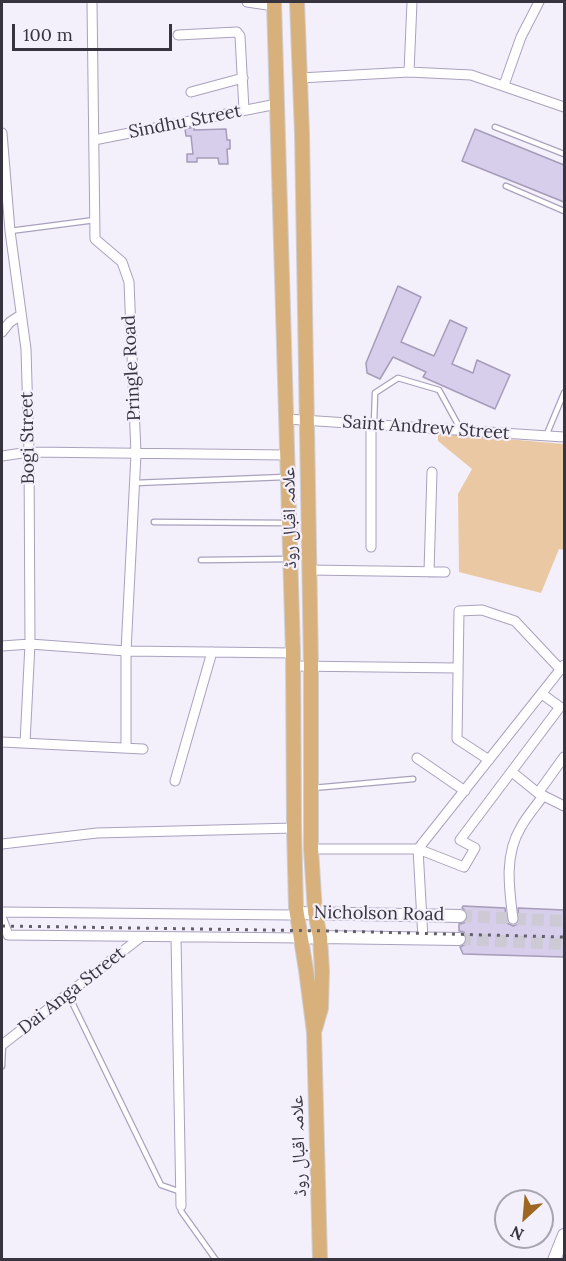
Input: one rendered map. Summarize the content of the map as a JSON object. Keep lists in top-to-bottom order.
{
  "streets": {
    "main road": ["علامہ اقبال روڈ", "Nicholson Road"],
    "street": [
      "Sindhu Street",
      "Pringle Road",
      "Saint Andrew Street",
      "Bogi Street",
      "Dai Anga Street"
    ]
  },
  "crossings": [
    ["Sindhu Street", "Pringle Road"],
    ["Sindhu Street", "علامہ اقبال روڈ"],
    ["Saint Andrew Street", "علامہ اقبال روڈ"],
    ["علامہ اقبال روڈ", "Nicholson Road"]
  ],
  "scale_bar": "100 m",
  "north": "bottom left"
}
